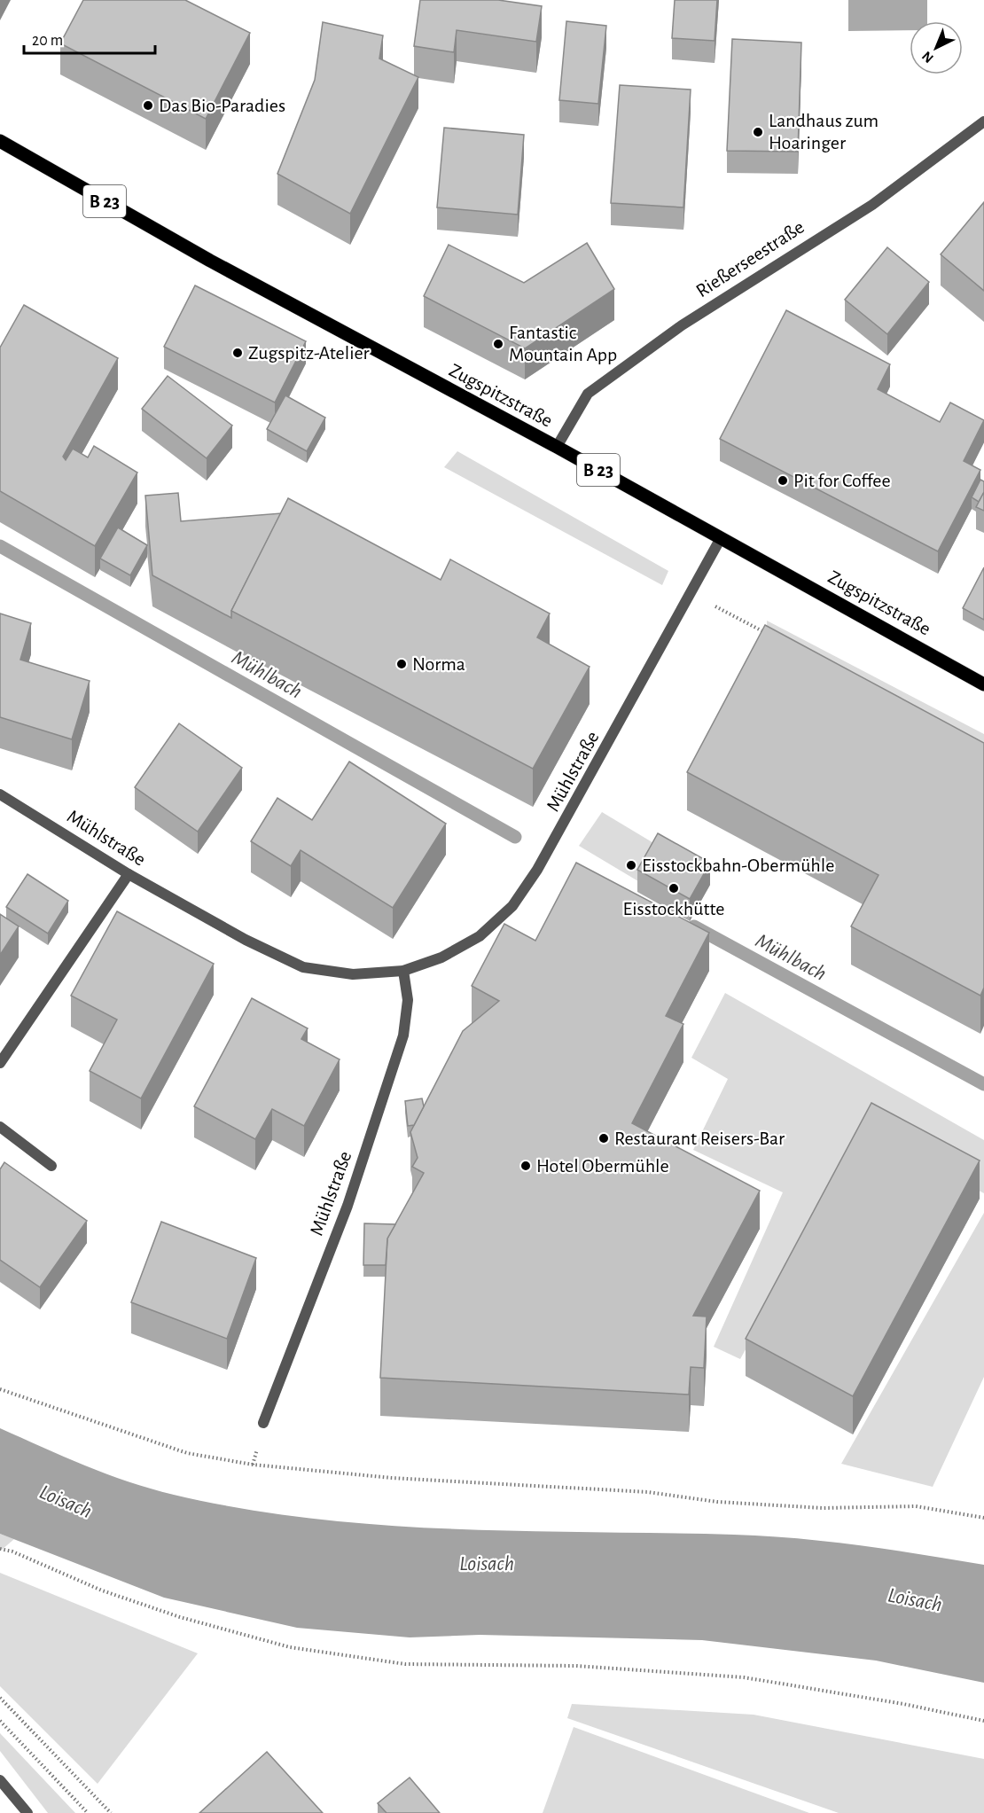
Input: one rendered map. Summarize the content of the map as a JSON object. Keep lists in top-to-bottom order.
{
  "streets": {
    "main road": ["B 23", "Zugspitzstraße"],
    "street": ["Rießerseestraße", "Mühlstraße"]
  },
  "crossings": [
    ["Rießerseestraße", "Zugspitzstraße"],
    ["Zugspitzstraße", "Mühlstraße"]
  ],
  "water": ["Mühlbach", "Loisach"],
  "places": [
    "Das Bio-Paradies",
    "Landhaus zum Hoaringer",
    "Fantastic Mountain App",
    "Zugspitz-Atelier",
    "Pit for Coffee",
    "Norma",
    "Eisstockbahn-Obermühle",
    "Eisstockhütte",
    "Restaurant Reisers-Bar",
    "Hotel Obermühle"
  ],
  "scale_bar": "20 m",
  "north": "bottom left"
}
